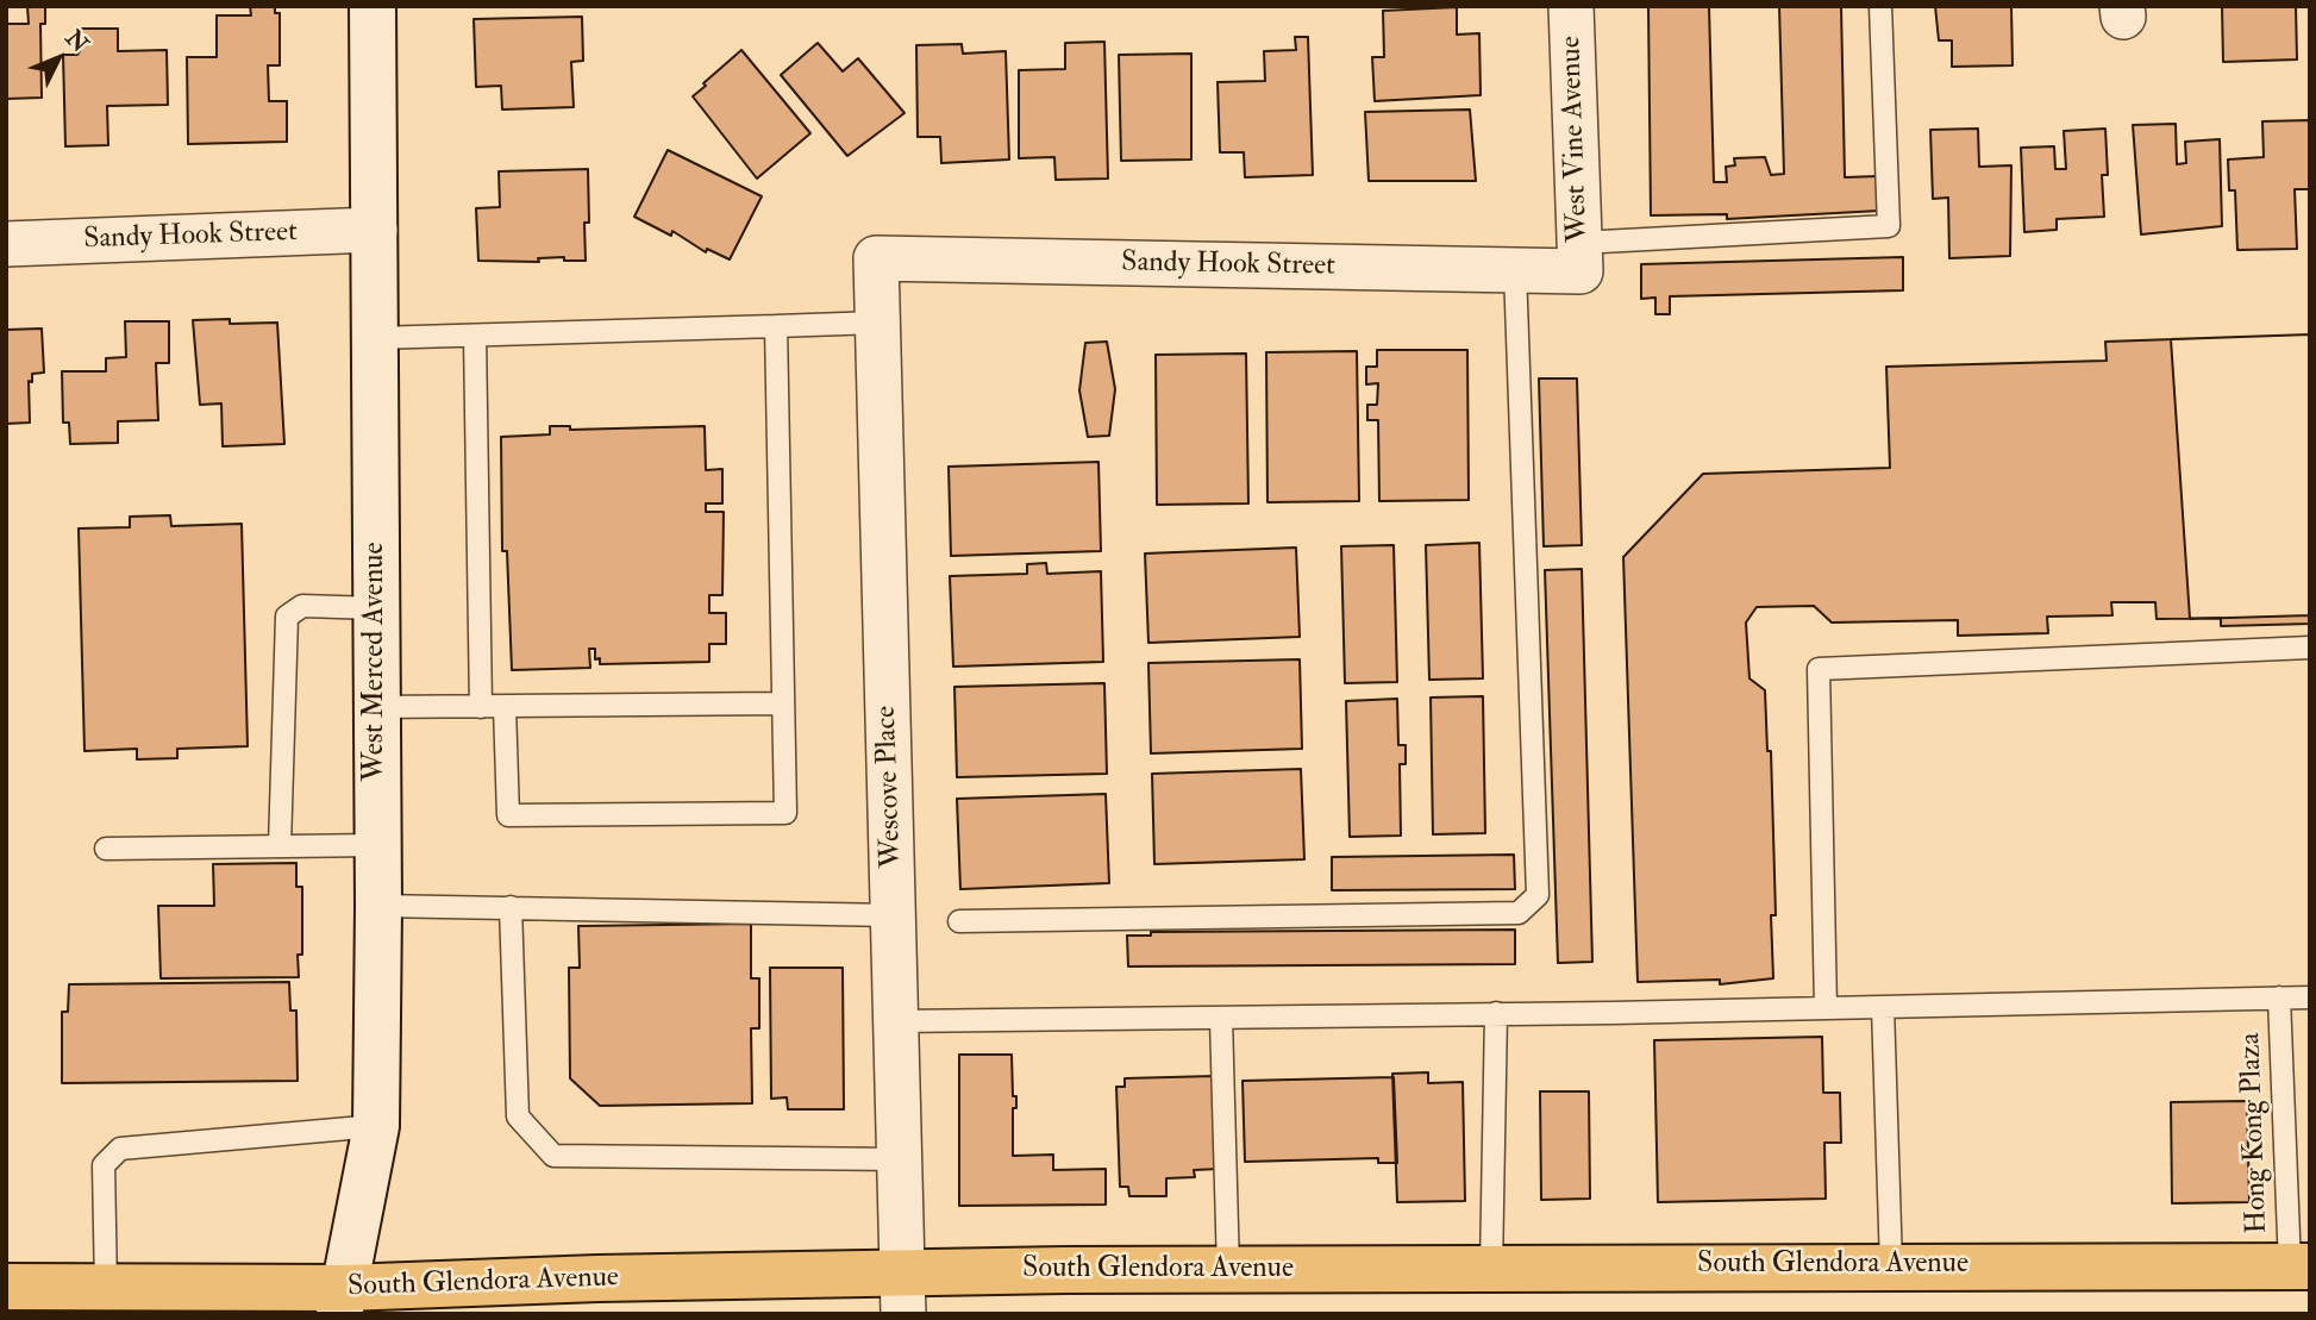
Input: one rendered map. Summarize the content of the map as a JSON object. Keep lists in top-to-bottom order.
{
  "streets": {
    "main road": ["South Glendora Avenue"],
    "street": [
      "West Vine Avenue",
      "Sandy Hook Street",
      "West Merced Avenue",
      "Wescove Place"
    ],
    "lane": ["Hong Kong Plaza"]
  },
  "crossings": [
    ["West Vine Avenue", "Sandy Hook Street"],
    ["Sandy Hook Street", "West Merced Avenue"],
    ["Sandy Hook Street", "Wescove Place"],
    ["West Merced Avenue", "South Glendora Avenue"],
    ["Wescove Place", "South Glendora Avenue"],
    ["Hong Kong Plaza", "South Glendora Avenue"]
  ],
  "north": "top right"
}
